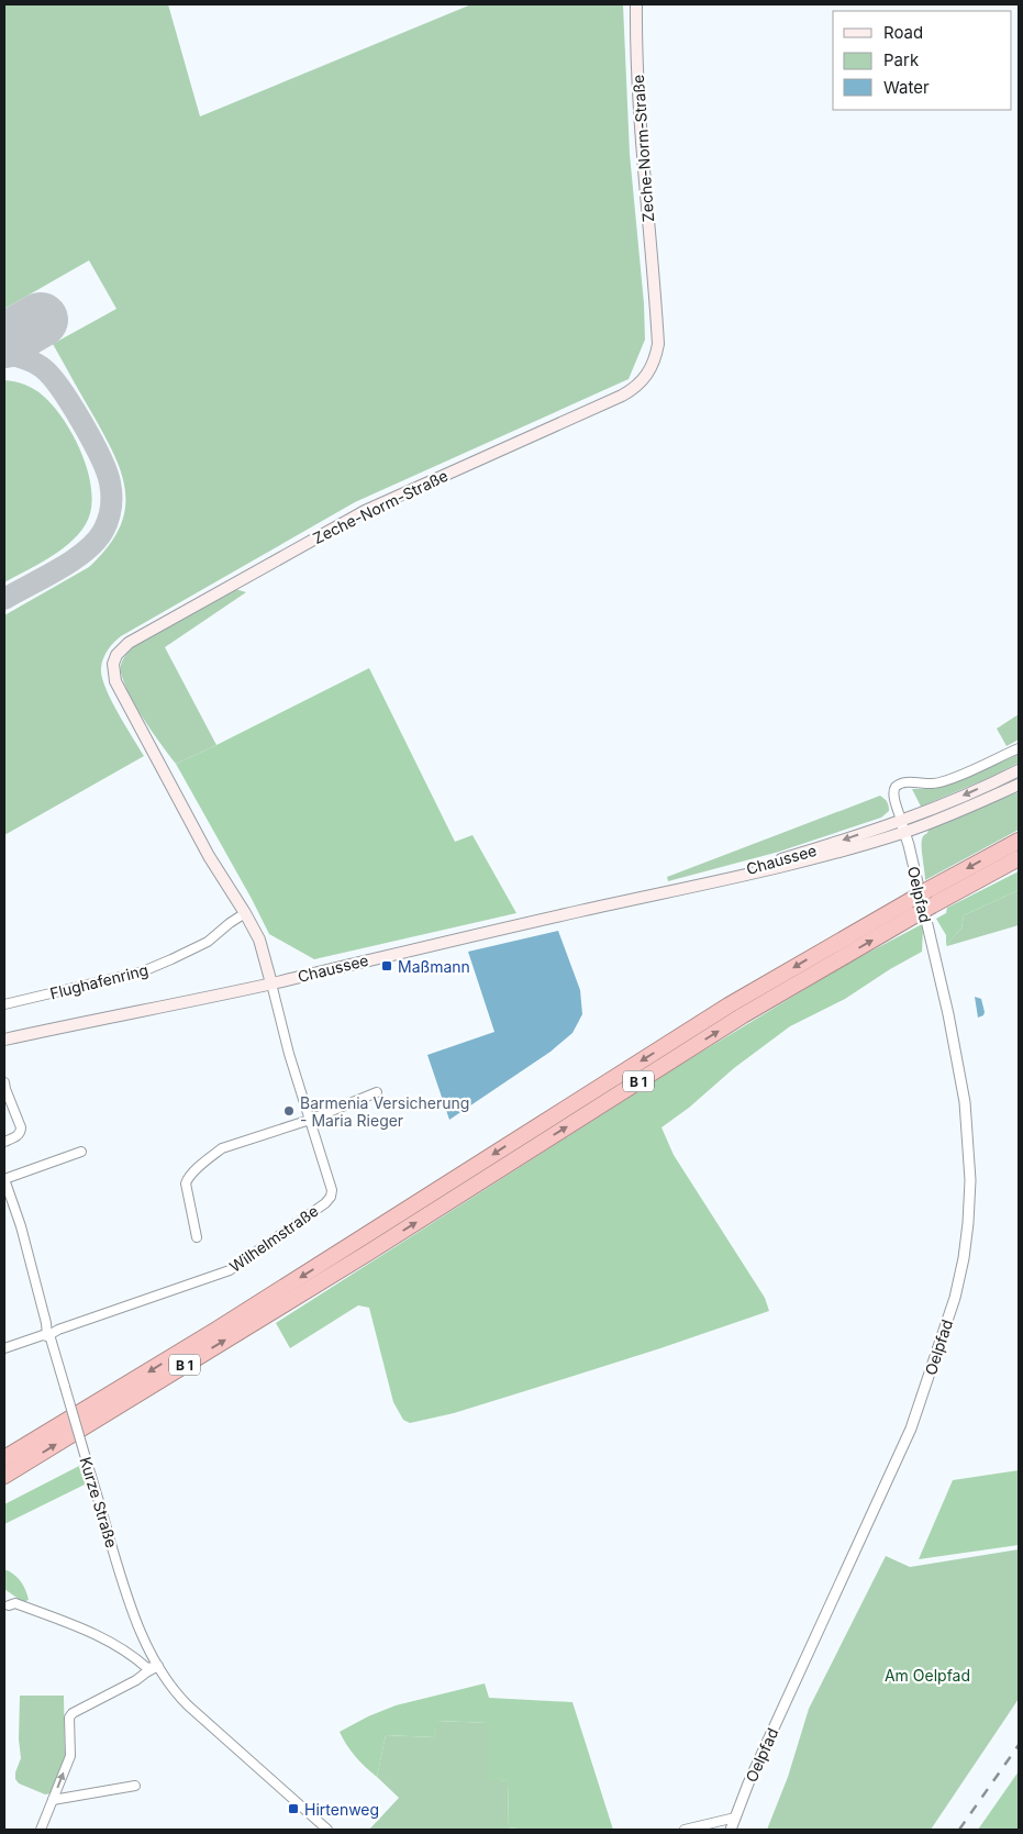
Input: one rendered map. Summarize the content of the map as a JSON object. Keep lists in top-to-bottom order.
{
  "streets": {
    "highway": ["B 1"],
    "main road": ["Zeche-Norm-Straße", "Chaussee"],
    "street": [
      "Oelpfad",
      "Flughafenring",
      "Wilhelmstraße",
      "Kurze Straße"
    ]
  },
  "crossings": [
    ["Zeche-Norm-Straße", "Chaussee"],
    ["Zeche-Norm-Straße", "Flughafenring"],
    ["Zeche-Norm-Straße", "Wilhelmstraße"],
    ["Chaussee", "Oelpfad"],
    ["Chaussee", "Wilhelmstraße"],
    ["Wilhelmstraße", "Kurze Straße"]
  ],
  "parks": ["Am Oelpfad"],
  "places": {
    "transit": ["Maßmann", "Hirtenweg"],
    "other": ["Barmenia Versicherung - Maria Rieger"]
  },
  "legend": ["Road", "Park", "Water"]
}
